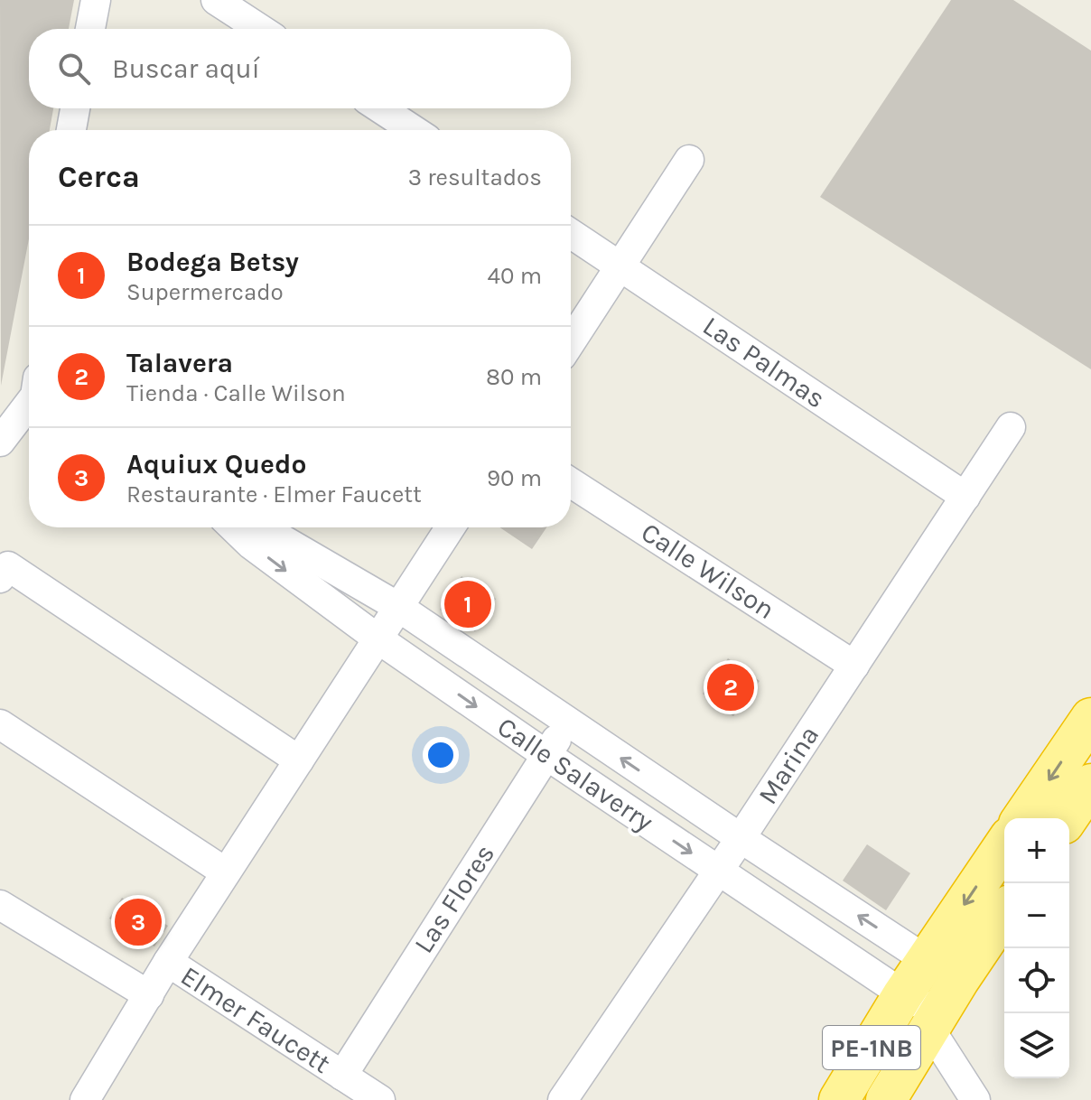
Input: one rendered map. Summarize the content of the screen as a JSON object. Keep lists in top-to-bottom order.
{
  "streets": {
    "highway": ["PE-1NB"],
    "street": [
      "Las Palmas",
      "Calle Wilson",
      "Marina",
      "Calle Salaverry",
      "Las Flores",
      "Elmer Faucett"
    ]
  },
  "crossings": [
    ["Las Palmas", "Marina"],
    ["Calle Wilson", "Marina"],
    ["Marina", "Calle Salaverry"],
    ["Calle Salaverry", "Las Flores"],
    ["Calle Salaverry", "PE-1NB"],
    ["Las Flores", "Elmer Faucett"]
  ],
  "page": {
    "search": "Buscar aquí",
    "heading": ["Cerca", "3 resultados"],
    "list": [
      {
        "mark": "1",
        "name": "Bodega Betsy",
        "note": "Supermercado",
        "value": "40 m"
      },
      {
        "mark": "2",
        "name": "Talavera",
        "note": "Tienda · Calle Wilson",
        "value": "80 m"
      },
      {
        "mark": "3",
        "name": "Aquiux Quedo",
        "note": "Restaurante · Elmer Faucett",
        "value": "90 m"
      }
    ],
    "pins": ["1", "2", "3"],
    "map_buttons": ["+", "−"]
  }
}
